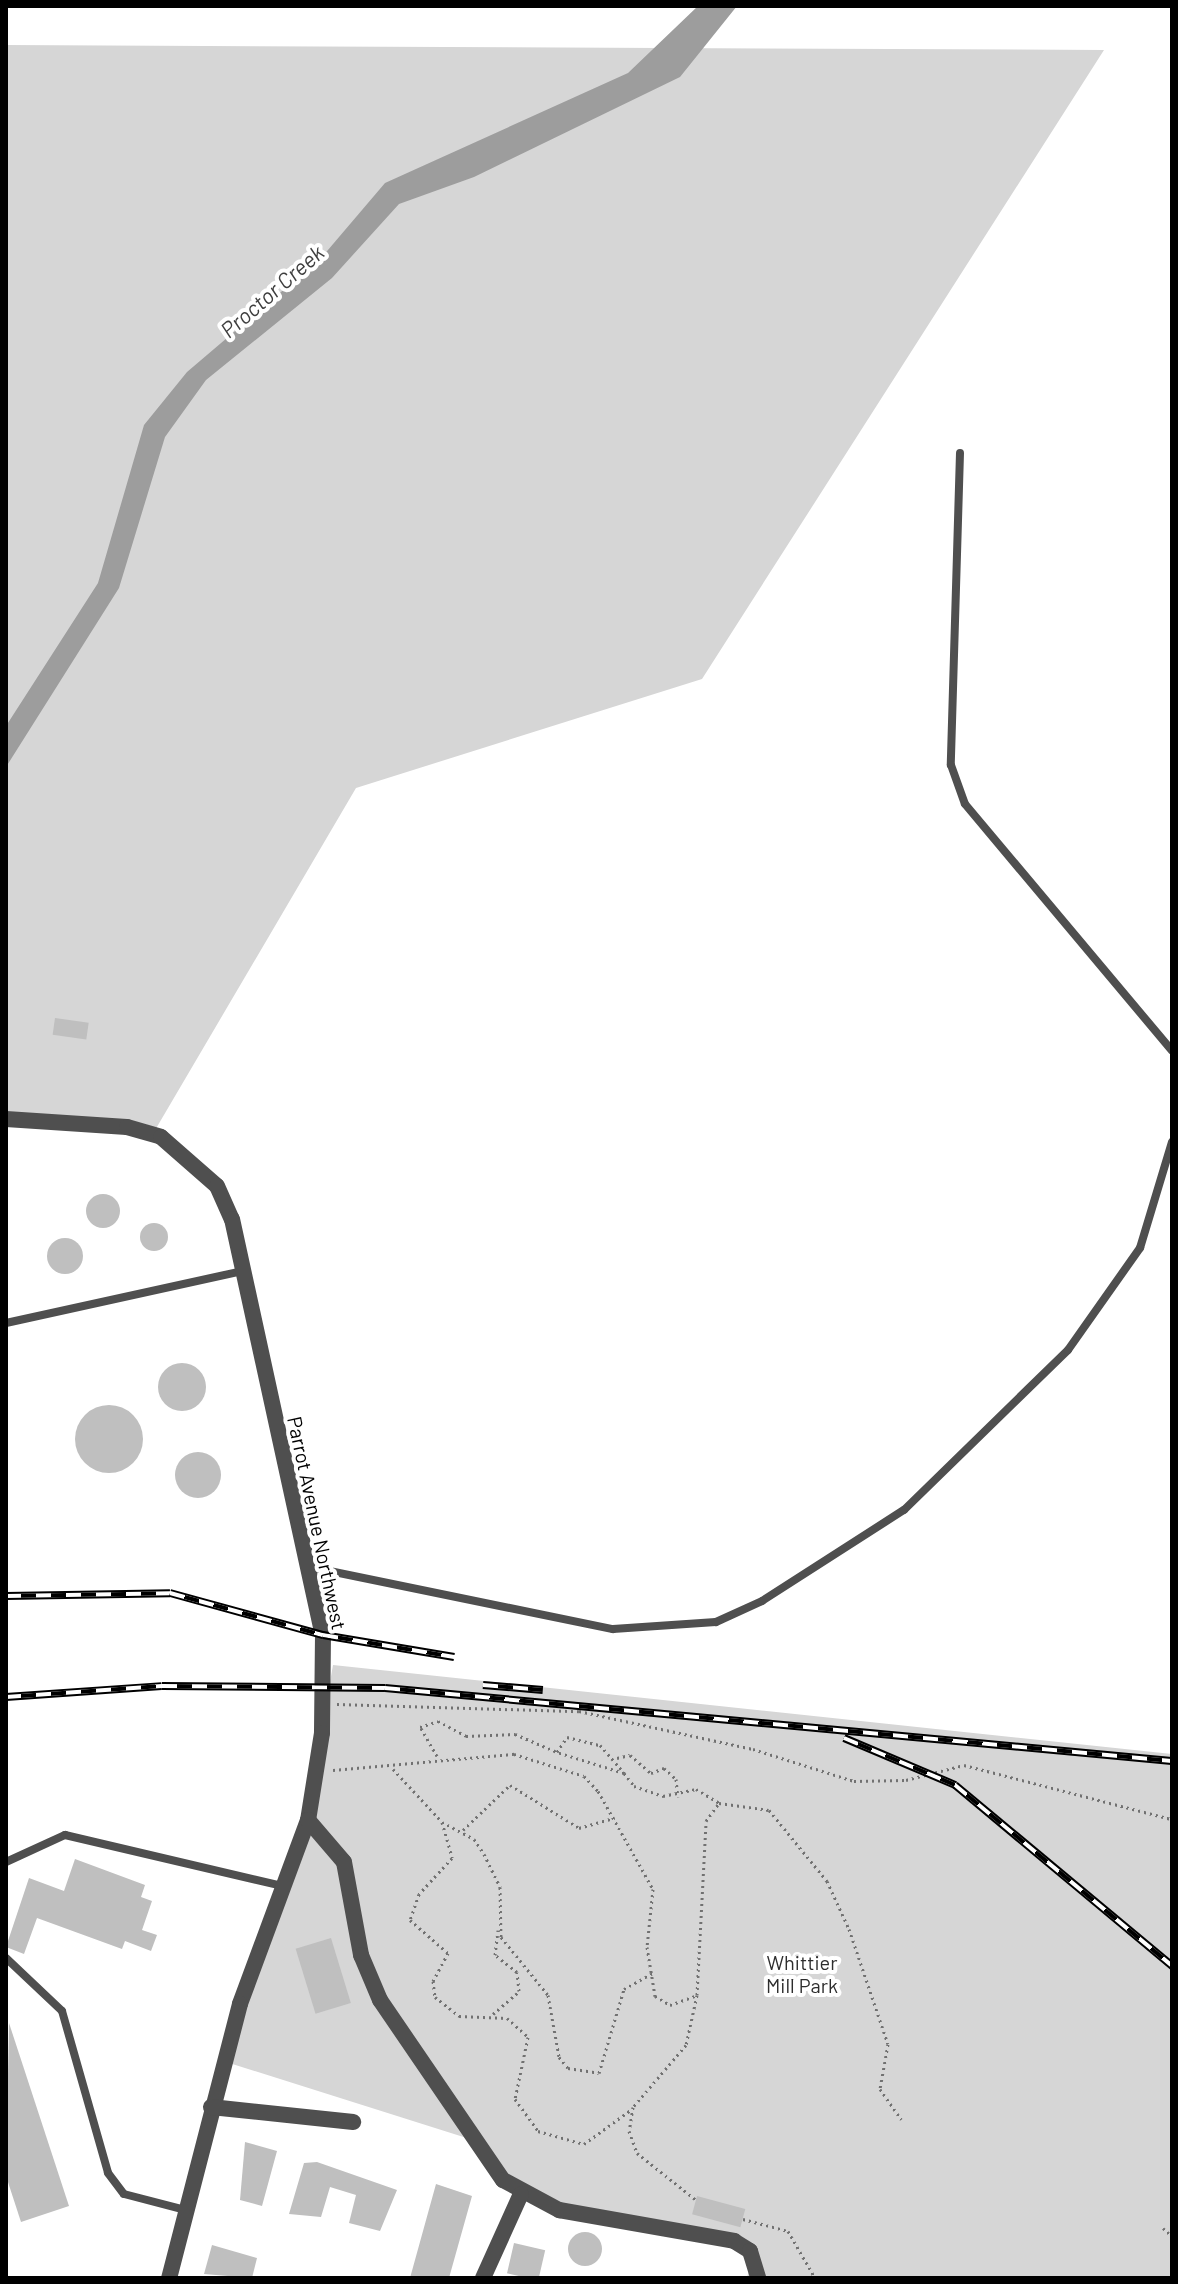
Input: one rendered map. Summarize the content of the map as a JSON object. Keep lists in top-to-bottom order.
{
  "streets": {
    "street": ["Parrot Avenue Northwest"]
  },
  "water": ["Proctor Creek"],
  "parks": ["Whittier Mill Park"]
}
